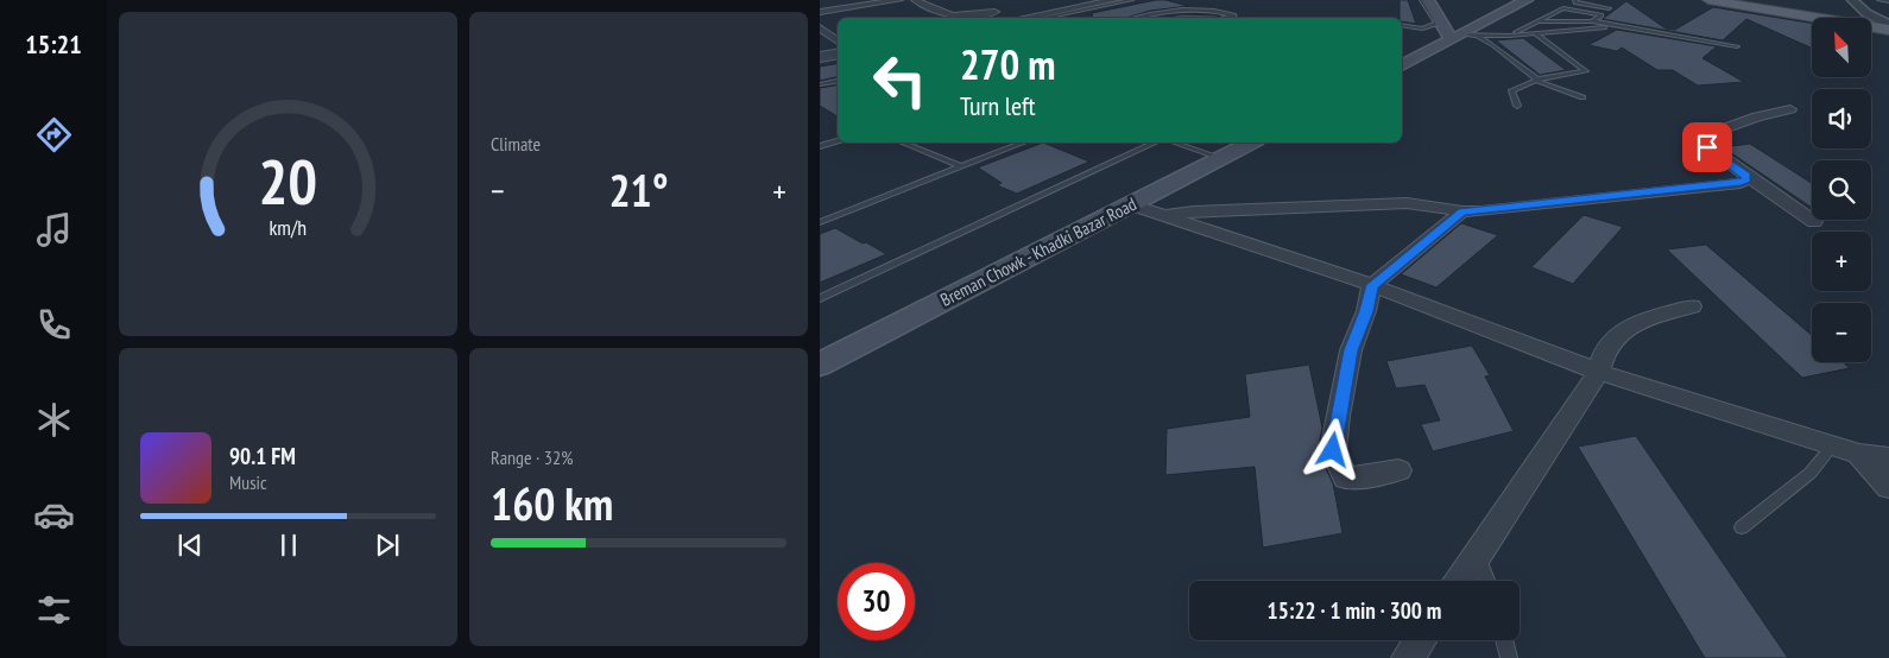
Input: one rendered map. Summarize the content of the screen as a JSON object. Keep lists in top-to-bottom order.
{
  "streets": {
    "main road": ["Breman Chowk - Khadki Bazar Road"]
  },
  "north": "top left",
  "page": {
    "tabs": "15:21",
    "tile": [
      "Climate",
      ["Range · 32%", "160 km"]
    ],
    "map_buttons": ["+", "−"],
    "turn": ["270 m", "Turn left"],
    "heat": ["−", "21°", "+"],
    "song": ["90.1 FM", "Music"],
    "limit": "30",
    "trip": "15:22 · 1 min · 300 m",
    "gauge": ["20", "km/h"]
  }
}
